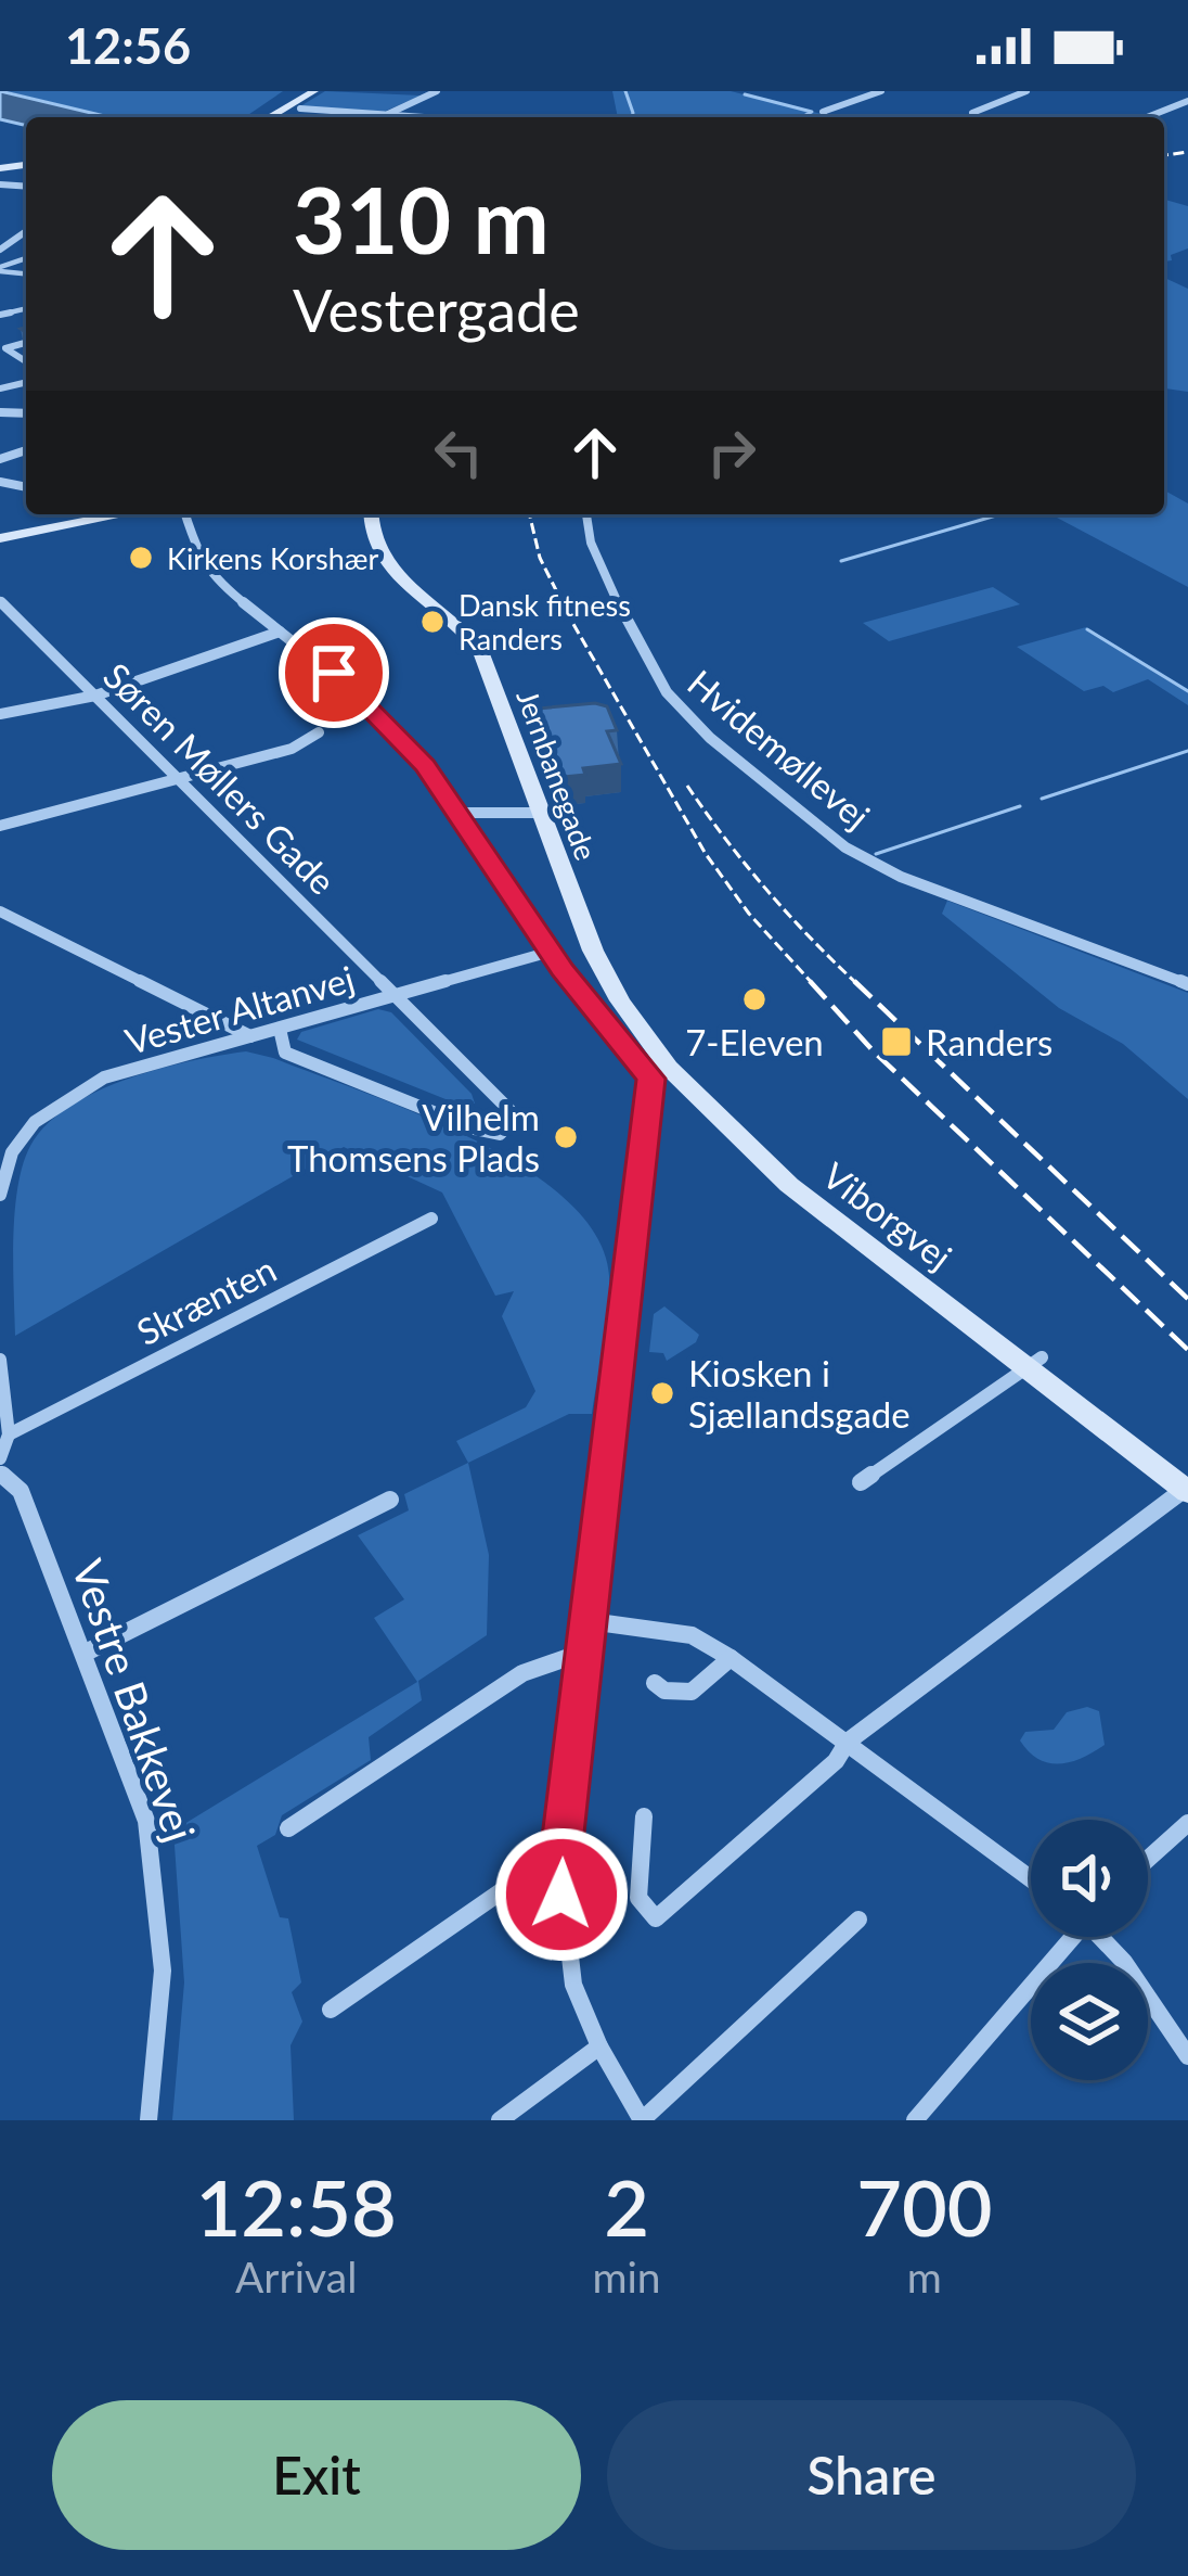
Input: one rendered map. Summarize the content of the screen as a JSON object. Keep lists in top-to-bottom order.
{
  "streets": {
    "main road": ["Jernbanegade", "Viborgvej"],
    "street": [
      "Hvidemøllevej",
      "Søren Møllers Gade",
      "Vester Altanvej",
      "Skrænten",
      "Vestre Bakkevej"
    ]
  },
  "crossings": [
    ["Jernbanegade", "Viborgvej"],
    ["Søren Møllers Gade", "Vester Altanvej"]
  ],
  "places": {
    "other": [
      "Kirkens Korshær",
      "Dansk fitness Randers",
      "7-Eleven",
      "Vilhelm Thomsens Plads",
      "Kiosken i Sjællandsgade"
    ],
    "transit": ["Randers"]
  },
  "page": {
    "status": "12:56",
    "turn": ["310 m", "Vestergade"],
    "eta": [
      "12:58",
      "Arrival",
      "2",
      "min",
      "700",
      "m"
    ],
    "buttons": ["Exit", "Share"]
  }
}
